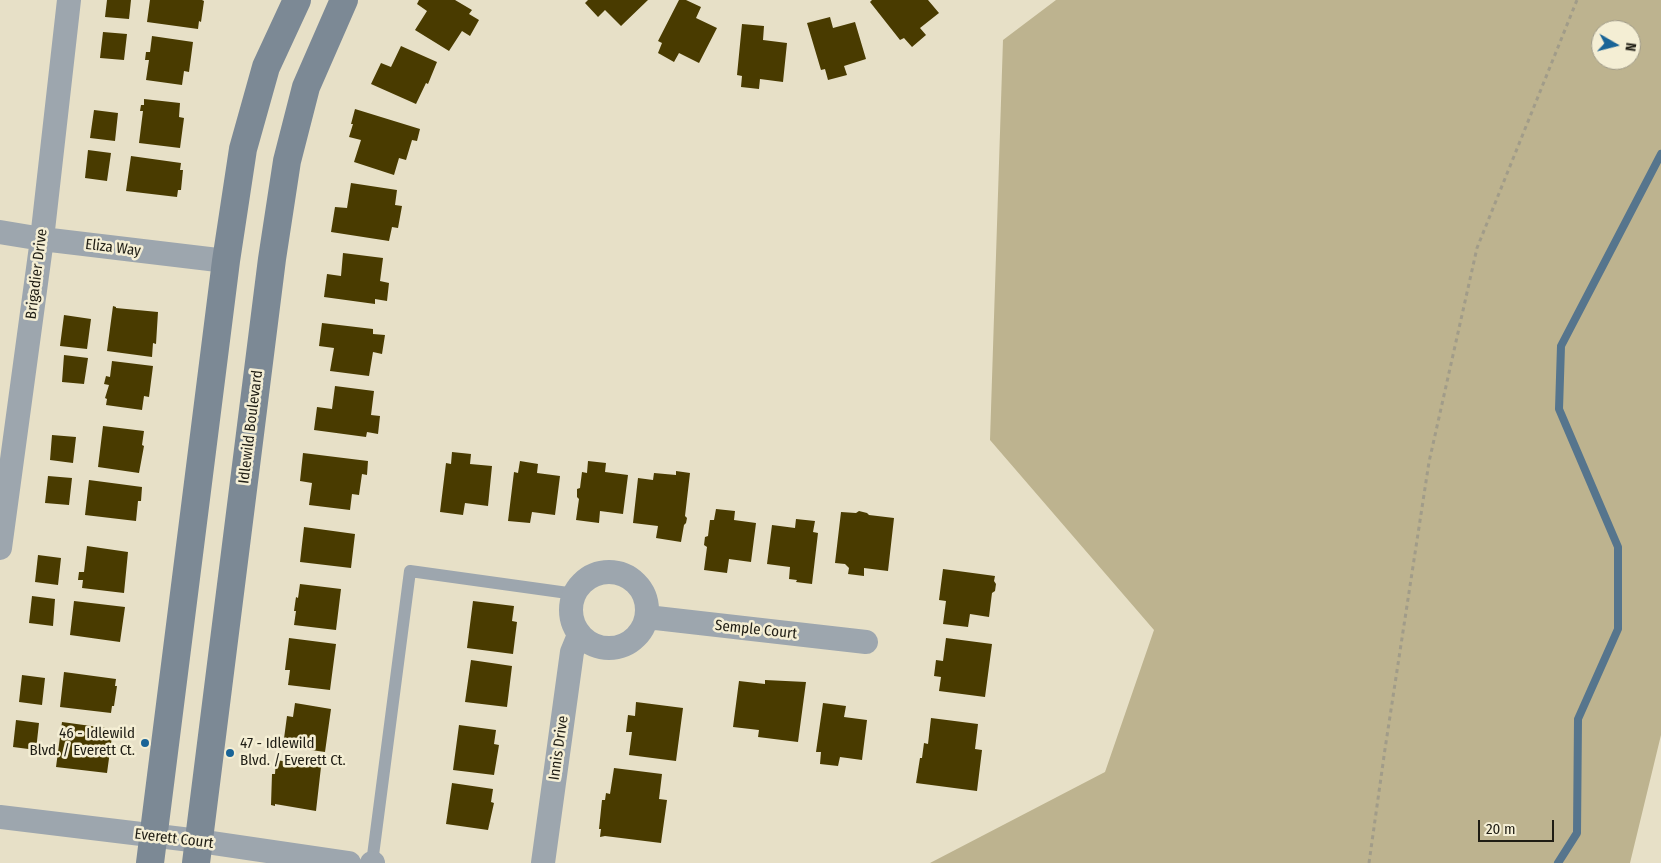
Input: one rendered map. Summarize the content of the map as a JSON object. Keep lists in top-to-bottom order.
{
  "streets": {
    "street": [
      "Eliza Way",
      "Brigadier Drive",
      "Idlewild Boulevard",
      "Semple Court",
      "Innis Drive",
      "Everett Court"
    ]
  },
  "crossings": [
    ["Eliza Way", "Brigadier Drive"],
    ["Idlewild Boulevard", "Everett Court"],
    ["Semple Court", "Innis Drive"]
  ],
  "places": ["46 - Idlewild Blvd. / Everett Ct.", "47 - Idlewild Blvd. / Everett Ct."],
  "scale_bar": "20 m",
  "north": "right"
}
